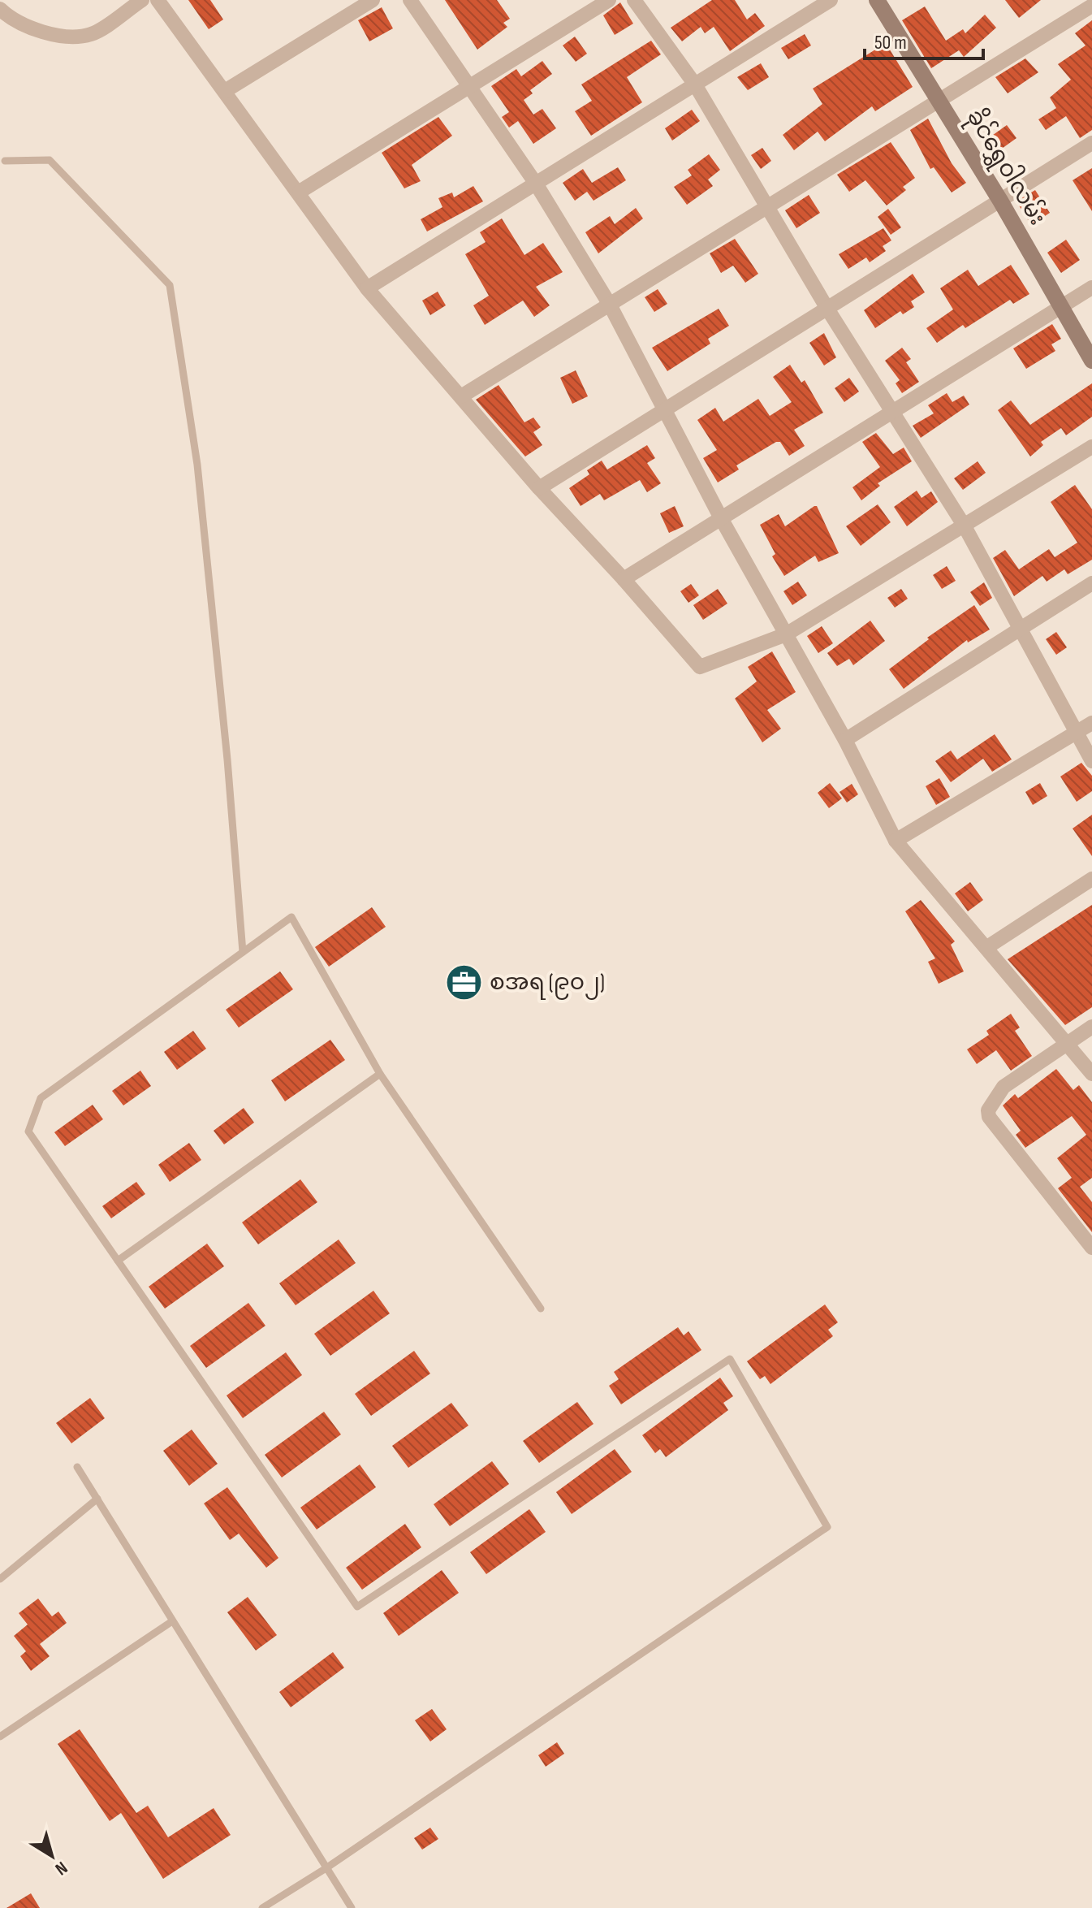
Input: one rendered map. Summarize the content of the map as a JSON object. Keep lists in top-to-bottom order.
{
  "streets": {
    "street": ["ခိုင်ရွှေဝါလမ်း"]
  },
  "places": {
    "office": ["စအရ (၉၀၂)"]
  },
  "scale_bar": "50 m",
  "north": "bottom right"
}
